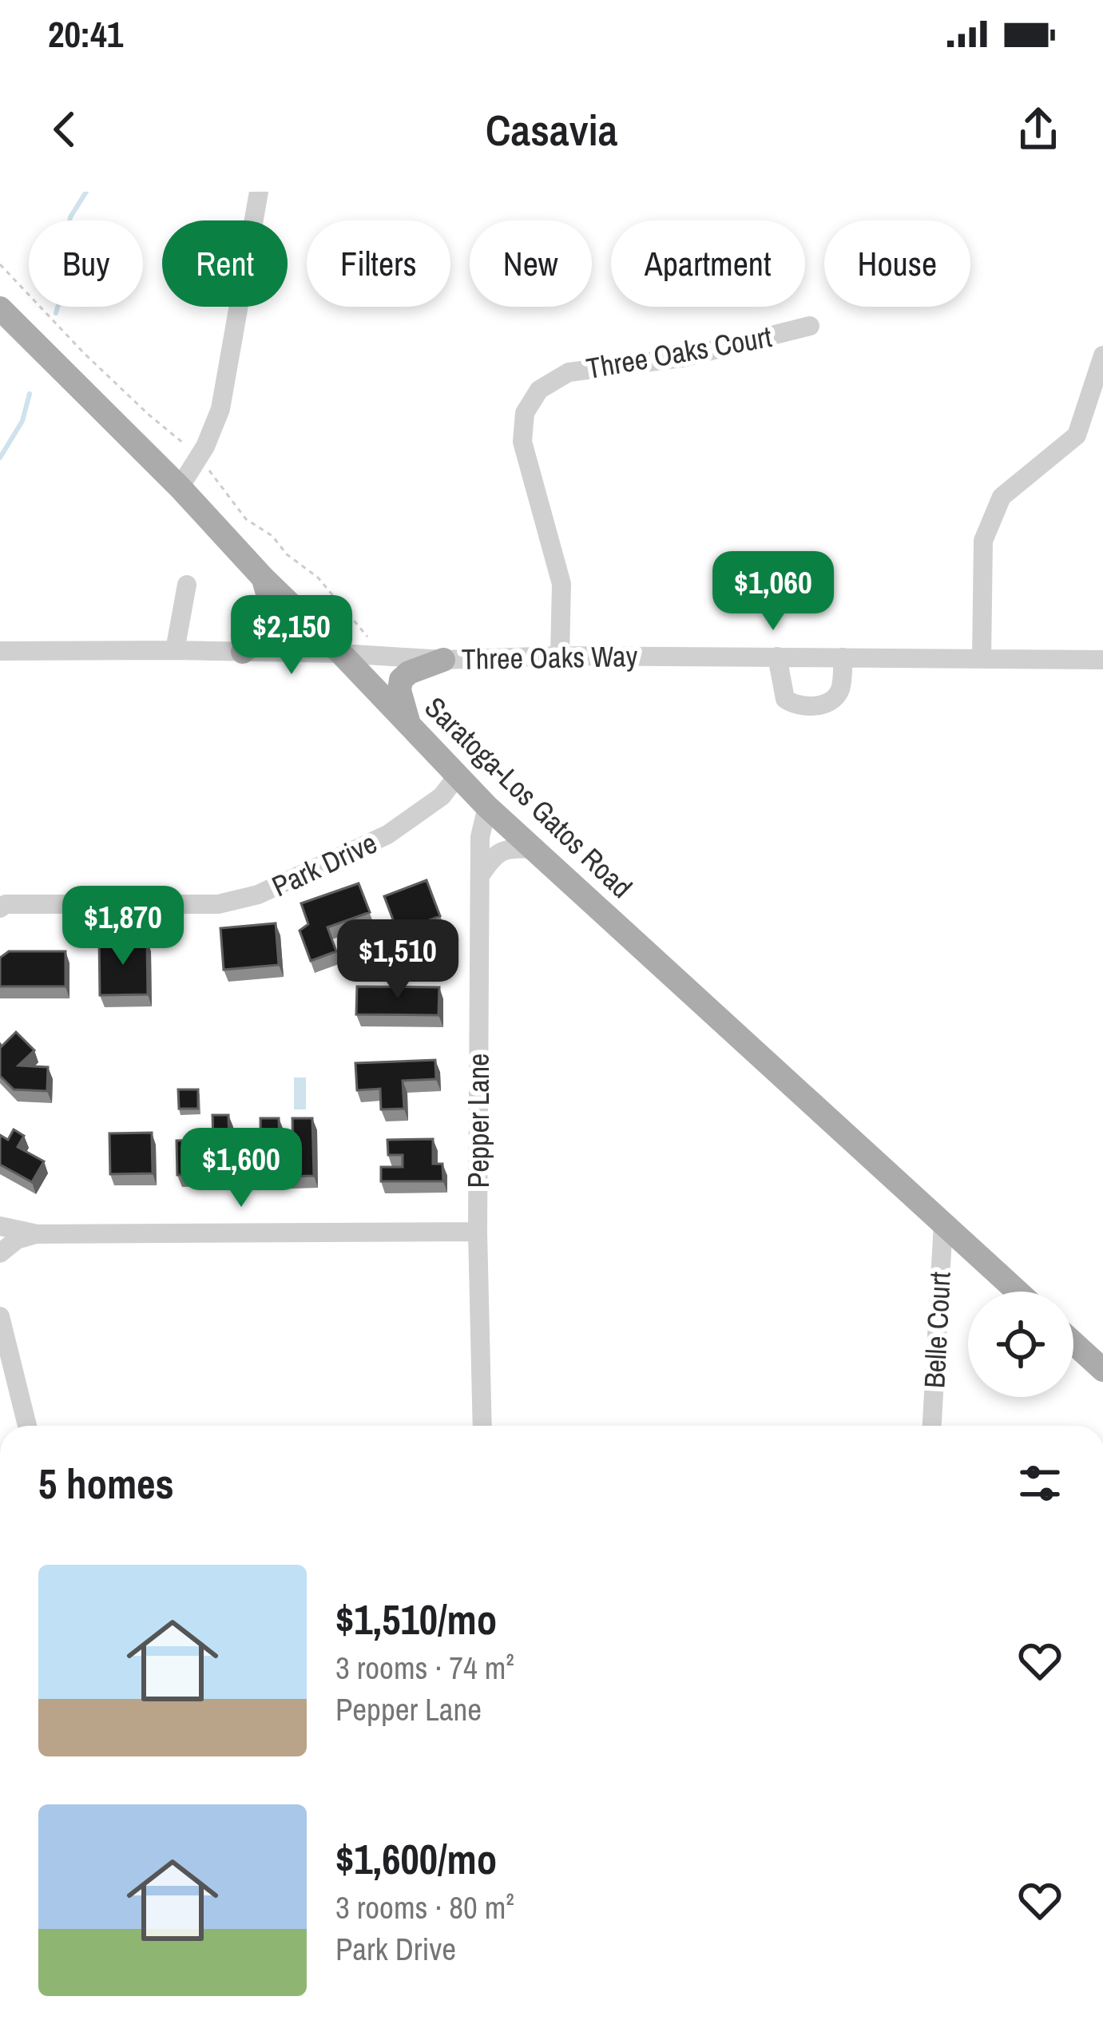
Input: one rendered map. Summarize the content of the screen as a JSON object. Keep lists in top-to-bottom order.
{
  "streets": {
    "main road": ["Saratoga-Los Gatos Road"],
    "street": [
      "Three Oaks Court",
      "Three Oaks Way",
      "Park Drive",
      "Pepper Lane",
      "Belle Court"
    ]
  },
  "crossings": [
    ["Three Oaks Court", "Three Oaks Way"],
    ["Three Oaks Way", "Saratoga-Los Gatos Road"],
    ["Saratoga-Los Gatos Road", "Park Drive"],
    ["Saratoga-Los Gatos Road", "Pepper Lane"],
    ["Saratoga-Los Gatos Road", "Belle Court"]
  ],
  "page": {
    "status": "20:41",
    "header": "Casavia",
    "chip": [
      "Buy",
      "Rent",
      "Filters",
      "New",
      "Apartment",
      "House"
    ],
    "price": [
      "$1,060",
      "$2,150",
      "$1,870",
      "$1,510",
      "$1,600"
    ],
    "heading": "5 homes",
    "list": [
      {
        "name": "$1,510/mo",
        "note": "3 rooms · 74 m² · Pepper Lane"
      },
      {
        "name": "$1,600/mo",
        "note": "3 rooms · 80 m² · Park Drive"
      }
    ]
  }
}
